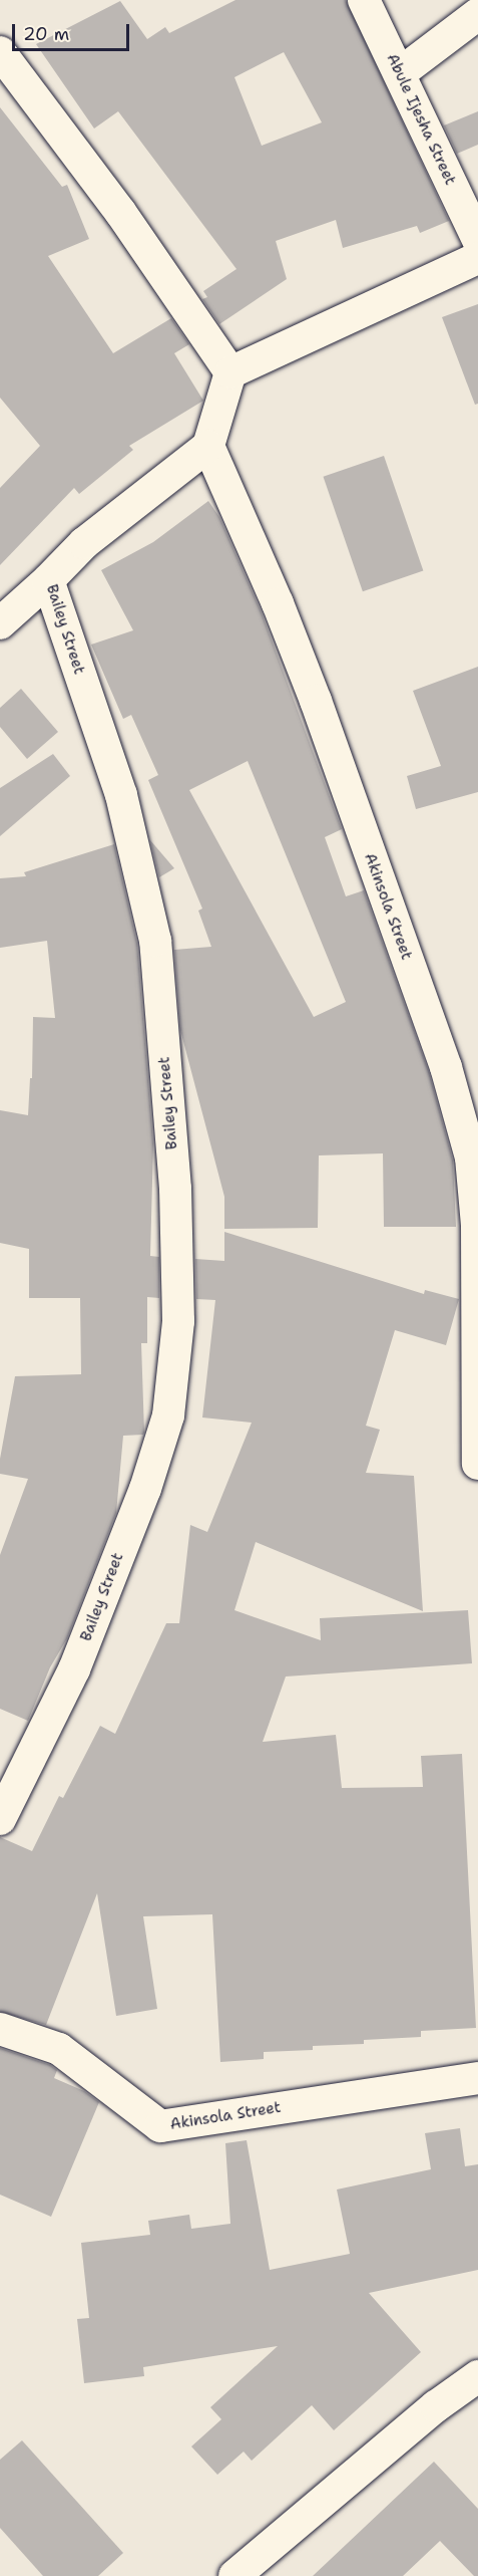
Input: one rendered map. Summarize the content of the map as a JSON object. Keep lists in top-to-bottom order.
{
  "streets": {
    "street": ["Abule Ijesha Street", "Bailey Street", "Akinsola Street"]
  },
  "crossings": [
    ["Bailey Street", "Akinsola Street"]
  ],
  "scale_bar": "20 m"
}
